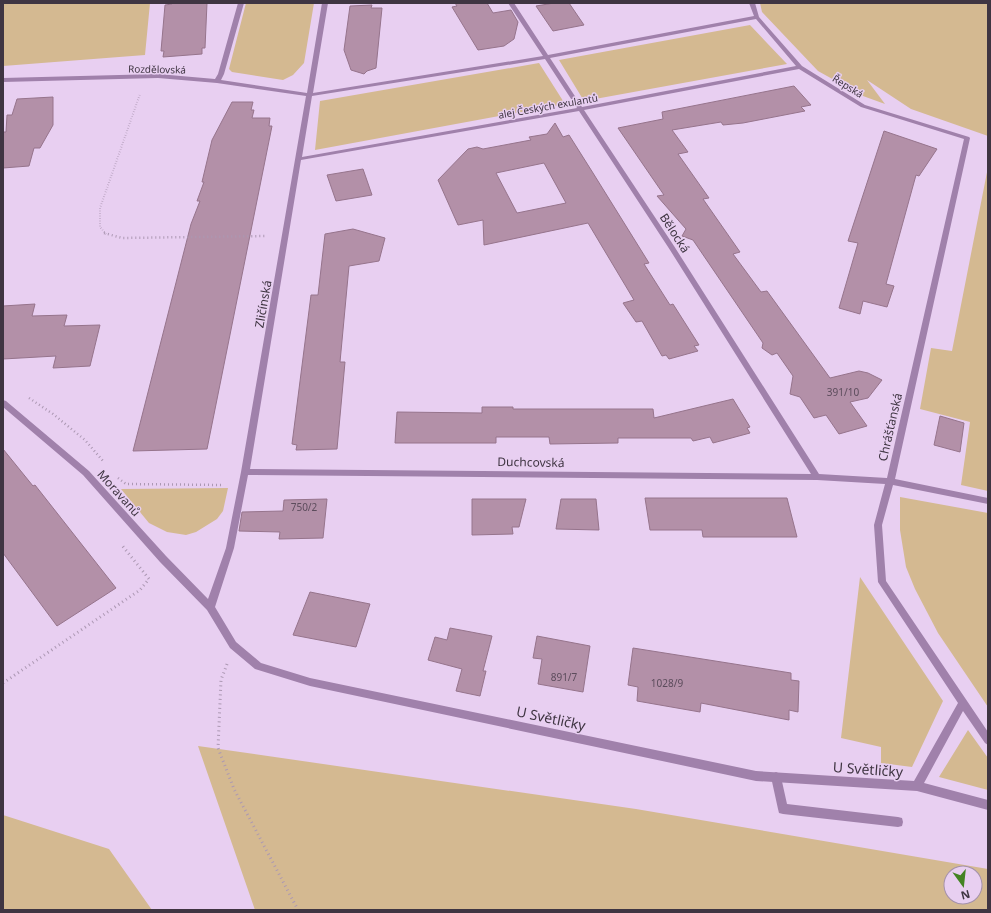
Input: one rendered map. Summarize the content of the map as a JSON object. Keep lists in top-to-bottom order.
{
  "streets": {
    "street": [
      "Rozdělovská",
      "Řepská",
      "alej Českých exulantů",
      "Bělocká",
      "Zličínská",
      "Chrášťanská",
      "Duchcovská",
      "Moravanů",
      "U Světličky"
    ]
  },
  "crossings": [
    ["Rozdělovská", "Zličínská"],
    ["Řepská", "alej Českých exulantů"],
    ["Řepská", "Chrášťanská"],
    ["alej Českých exulantů", "Bělocká"],
    ["alej Českých exulantů", "Zličínská"],
    ["Bělocká", "Duchcovská"],
    ["Zličínská", "Duchcovská"],
    ["Zličínská", "Moravanů"],
    ["Zličínská", "U Světličky"],
    ["Chrášťanská", "Duchcovská"],
    ["Chrášťanská", "U Světličky"],
    ["Moravanů", "U Světličky"]
  ],
  "house_numbers": [
    "391/10",
    "750/2",
    "891/7",
    "1028/9"
  ],
  "north": "bottom"
}
